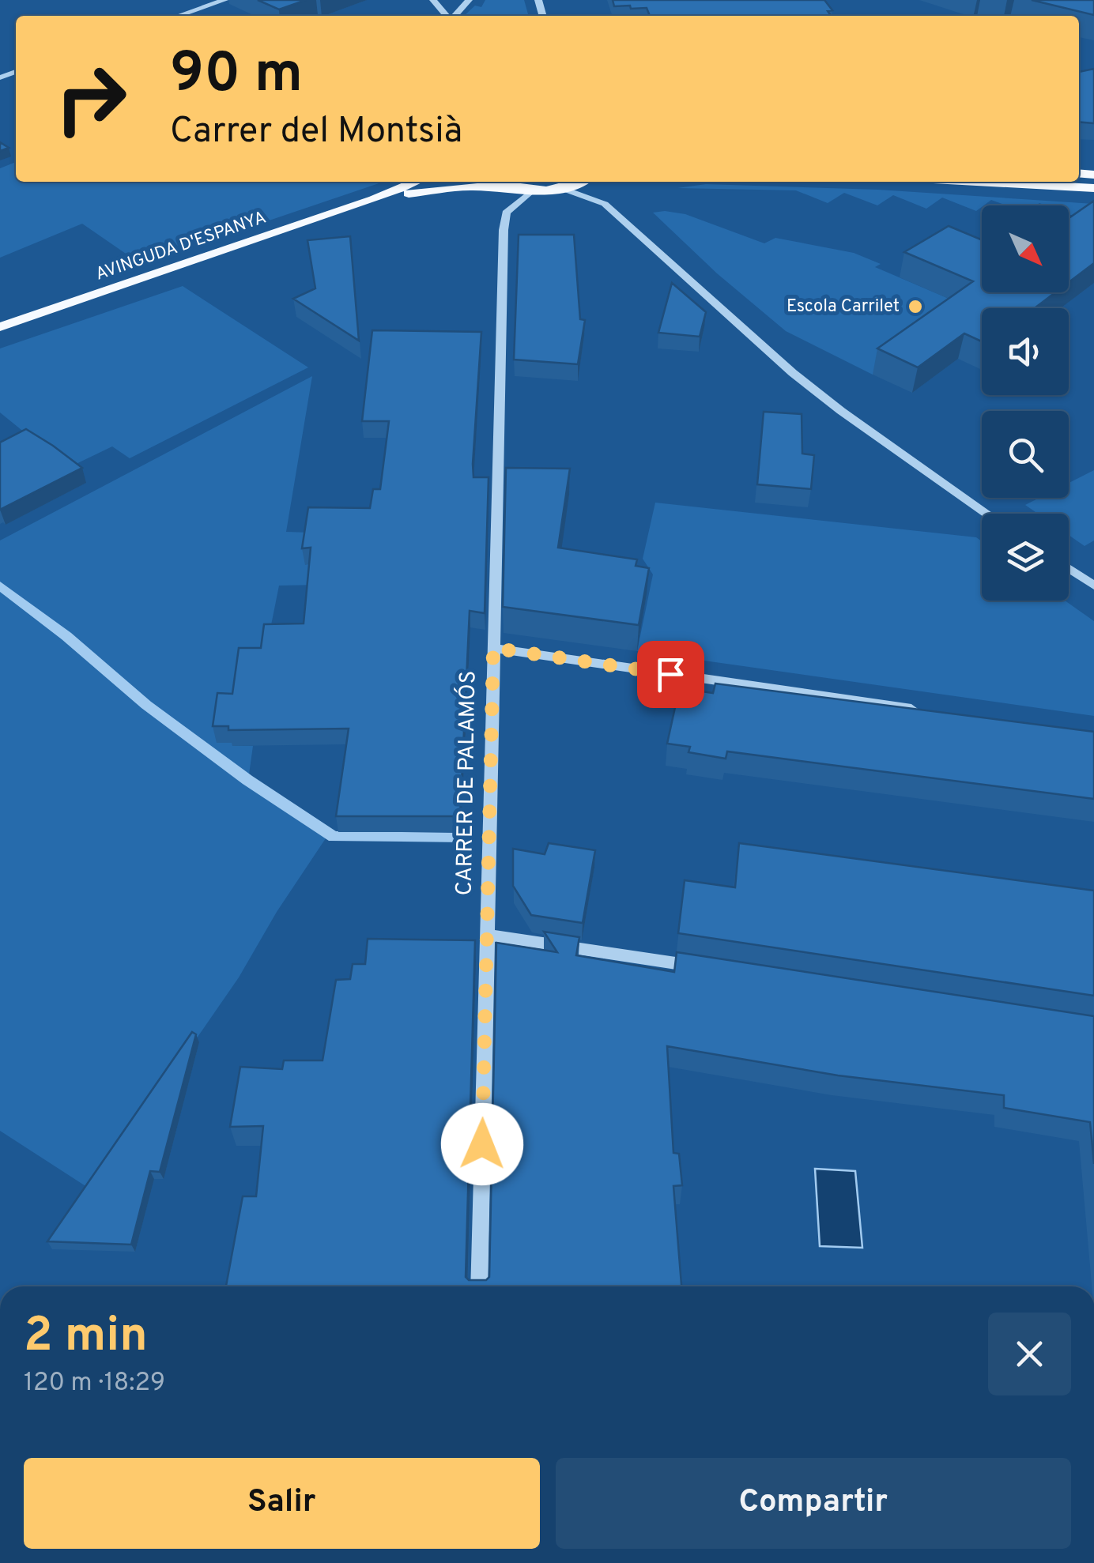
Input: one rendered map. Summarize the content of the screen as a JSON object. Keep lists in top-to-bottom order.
{
  "streets": {
    "main road": ["AVINGUDA D'ESPANYA"],
    "street": ["CARRER DE PALAMÓS"]
  },
  "places": ["Escola Carrilet"],
  "north": "bottom right",
  "page": {
    "turn": ["90 m", "Carrer del Montsià"],
    "heading": ["2 min", "120 m · 18:29"],
    "buttons": ["Salir", "Compartir"]
  }
}
